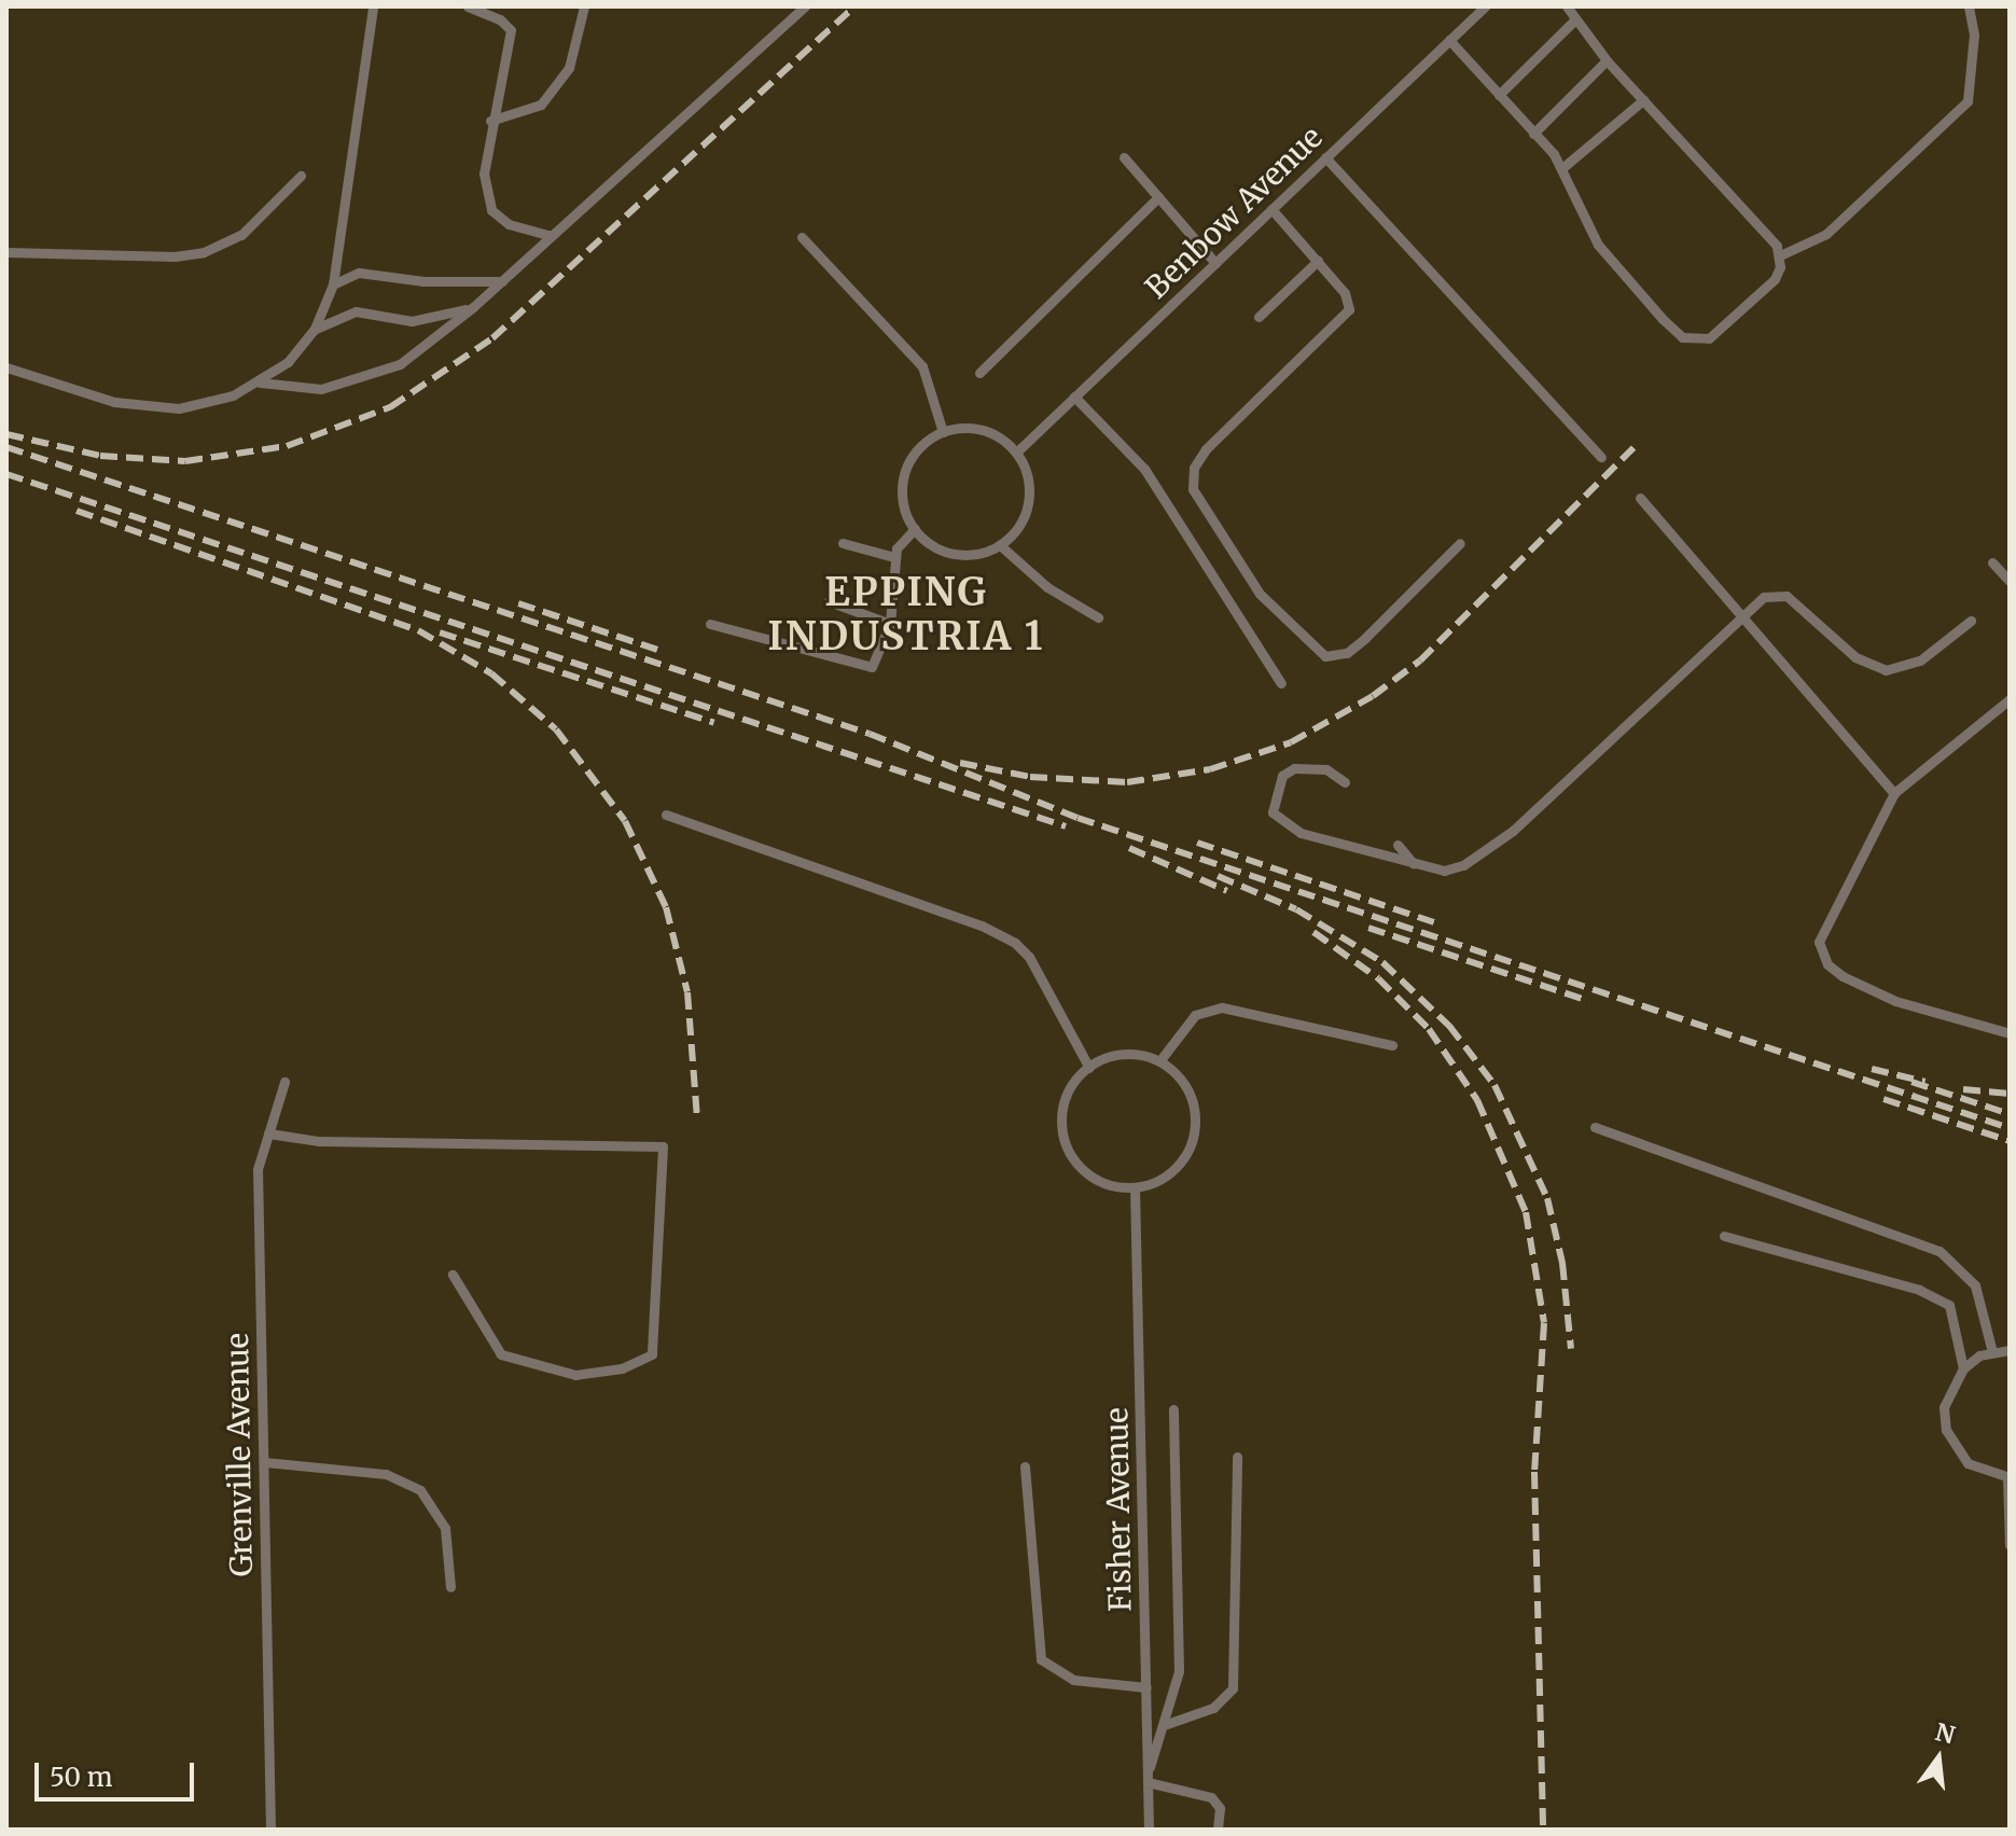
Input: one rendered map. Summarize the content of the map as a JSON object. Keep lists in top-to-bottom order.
{
  "streets": {
    "lane": ["Benbow Avenue", "Grenville Avenue", "Fisher Avenue"]
  },
  "districts": ["EPPING INDUSTRIA 1"],
  "scale_bar": "50 m",
  "north": "top"
}
